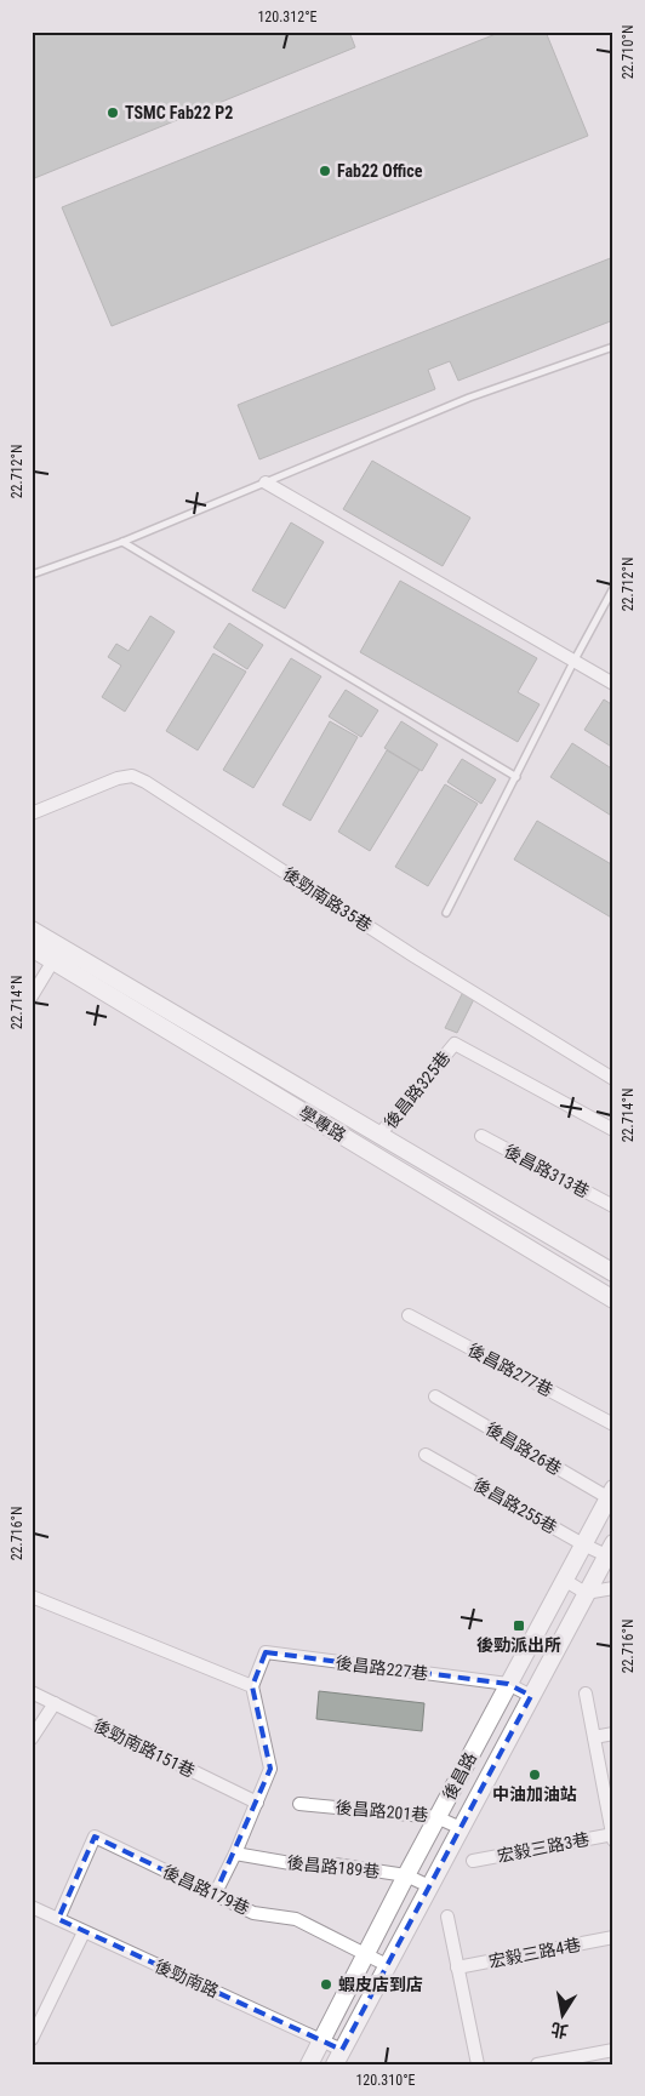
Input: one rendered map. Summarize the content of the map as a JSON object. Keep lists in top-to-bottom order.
{
  "streets": {
    "street": [
      "後勁南路35巷",
      "後昌路325巷",
      "學專路",
      "後昌路313巷",
      "後昌路277巷",
      "後昌路26巷",
      "後昌路255巷",
      "後昌路227巷",
      "後勁南路151巷",
      "後昌路",
      "後昌路201巷",
      "宏毅三路3巷",
      "後昌路189巷",
      "後昌路179巷",
      "宏毅三路4巷",
      "後勁南路"
    ]
  },
  "crossings": [
    ["後昌路325巷", "學專路"],
    ["後昌路26巷", "後昌路"],
    ["後昌路255巷", "後昌路"],
    ["後昌路227巷", "後昌路"],
    ["後昌路", "後昌路201巷"],
    ["後昌路", "後昌路189巷"],
    ["後昌路", "後昌路179巷"],
    ["後昌路", "後勁南路"],
    ["後昌路179巷", "後勁南路"]
  ],
  "places": {
    "other": [
      "TSMC Fab22 P2",
      "Fab22 Office",
      "中油加油站",
      "蝦皮店到店"
    ],
    "transit": ["後勁派出所"]
  },
  "north": "bottom",
  "coordinates": [
    "120.312°E",
    "22.710°N",
    "22.712°N",
    "22.714°N",
    "22.716°N",
    "120.310°E"
  ]
}
